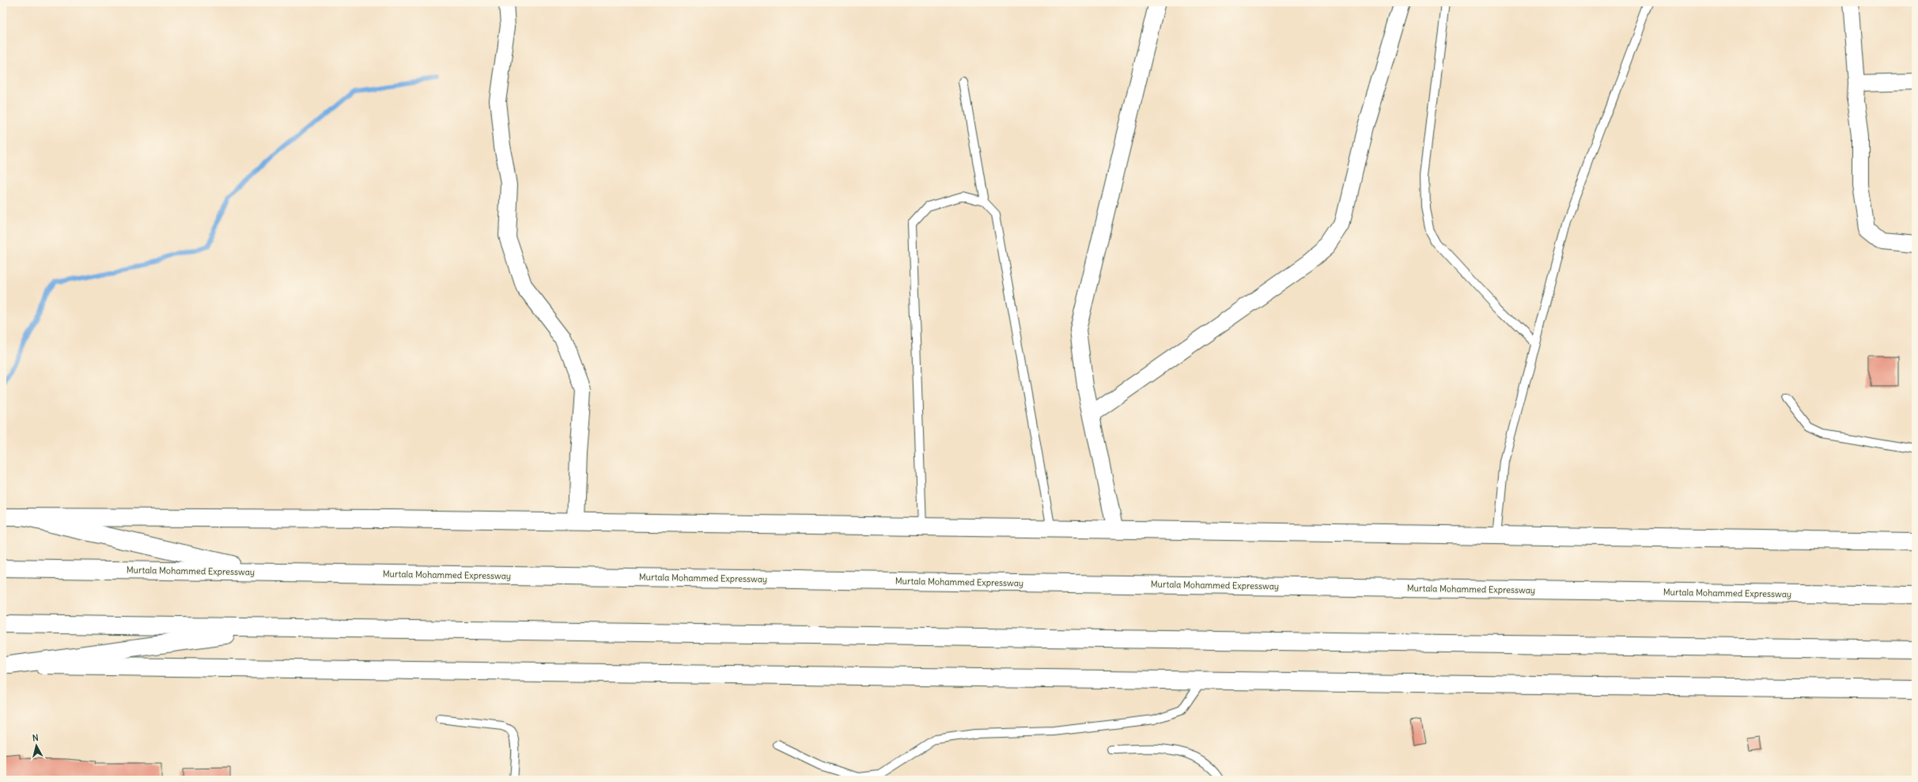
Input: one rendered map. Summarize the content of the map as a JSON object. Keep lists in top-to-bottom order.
{
  "streets": {
    "highway": ["Murtala Mohammed Expressway"]
  },
  "north": "top"
}
